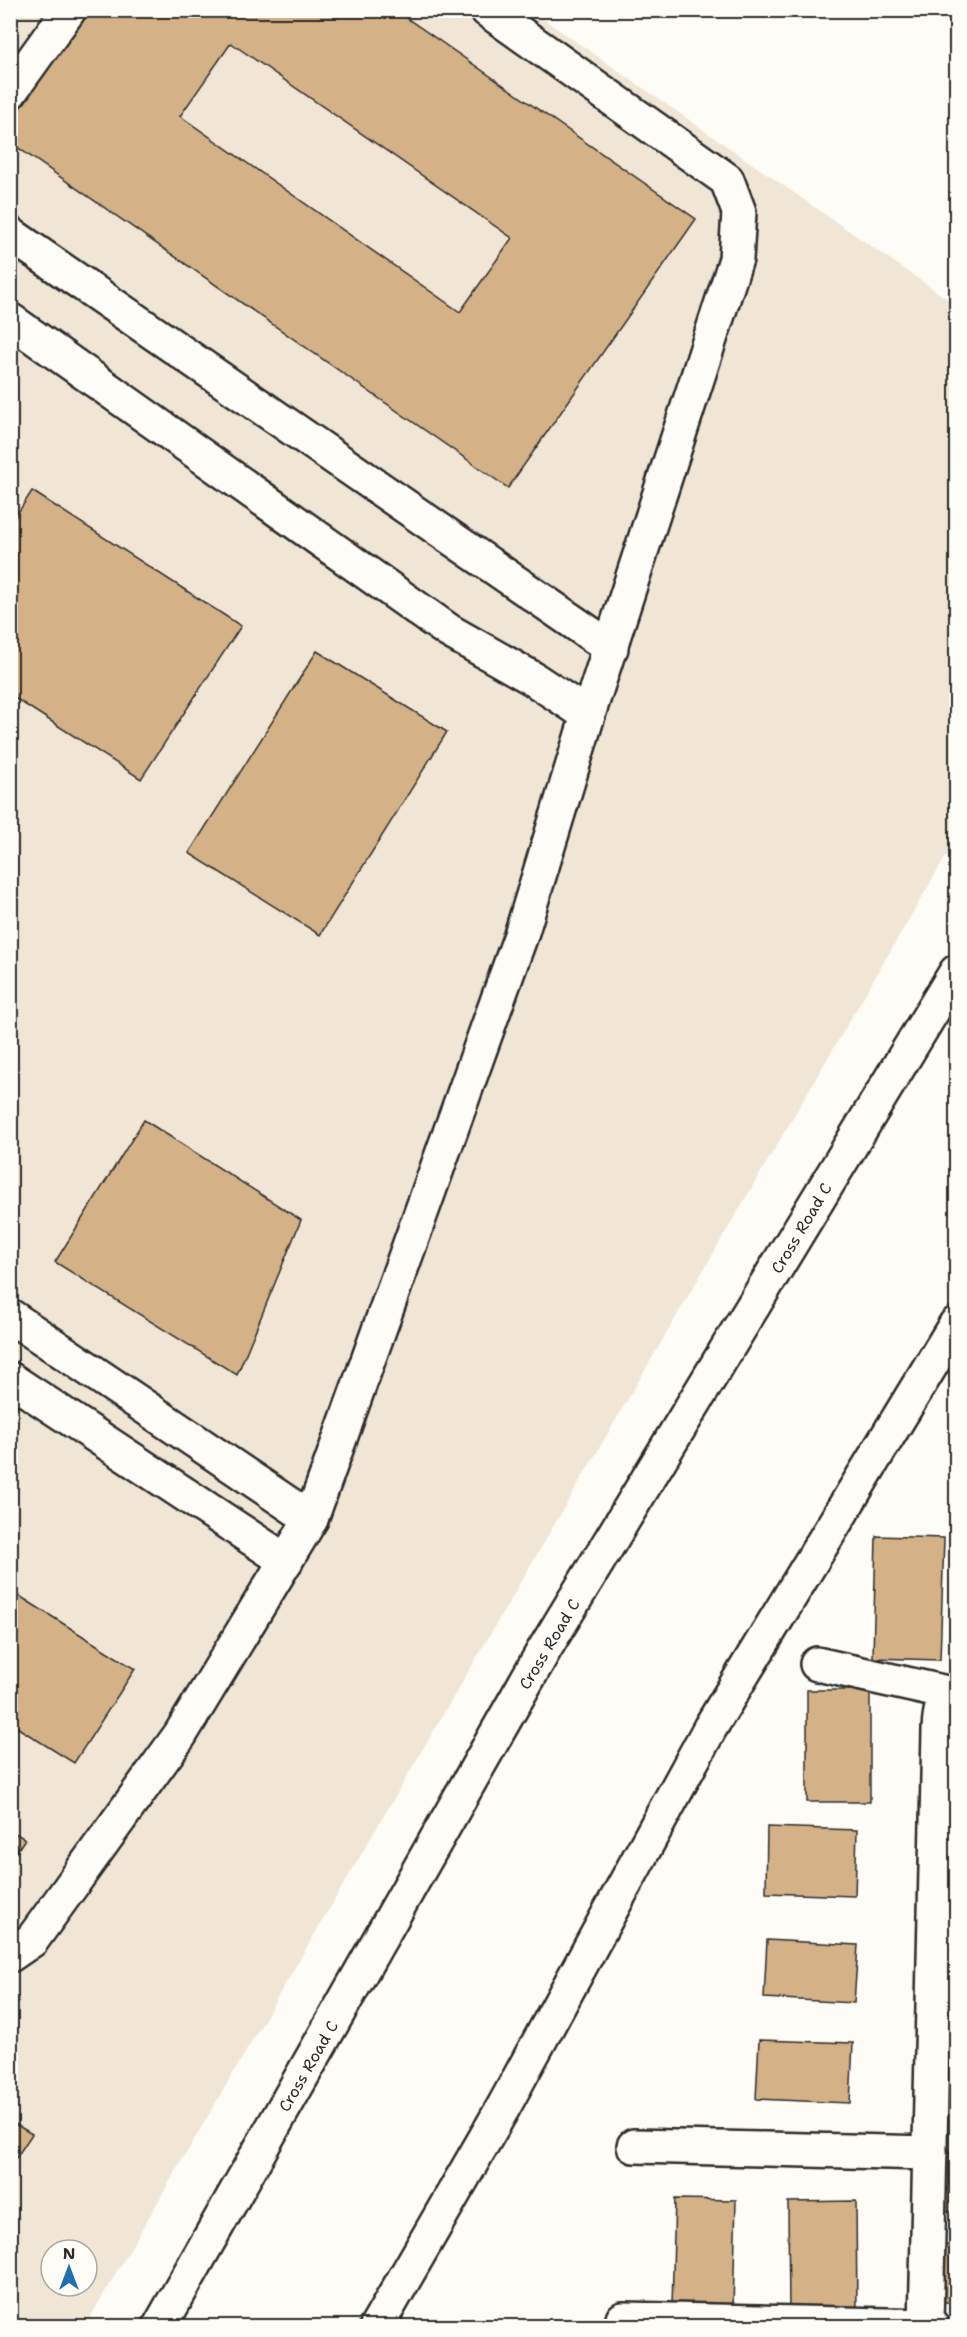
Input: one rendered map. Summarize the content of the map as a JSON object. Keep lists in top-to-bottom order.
{
  "streets": {
    "street": ["Cross Road C"]
  },
  "north": "top"
}
